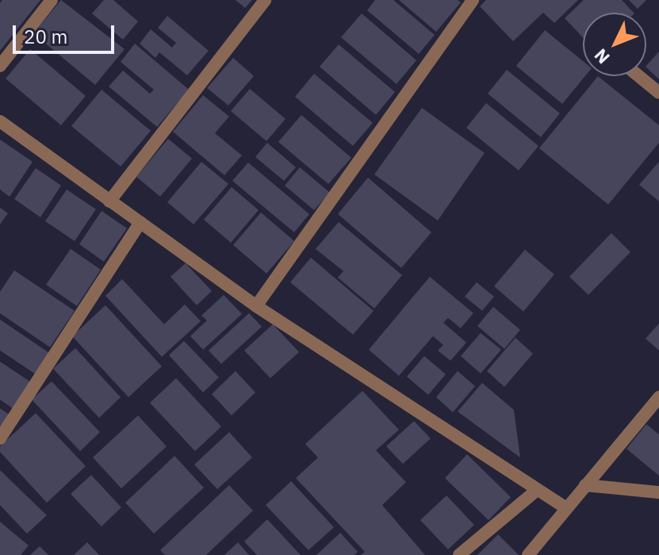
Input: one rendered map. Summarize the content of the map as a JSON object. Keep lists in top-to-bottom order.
{
  "scale_bar": "20 m",
  "north": "bottom left"
}
